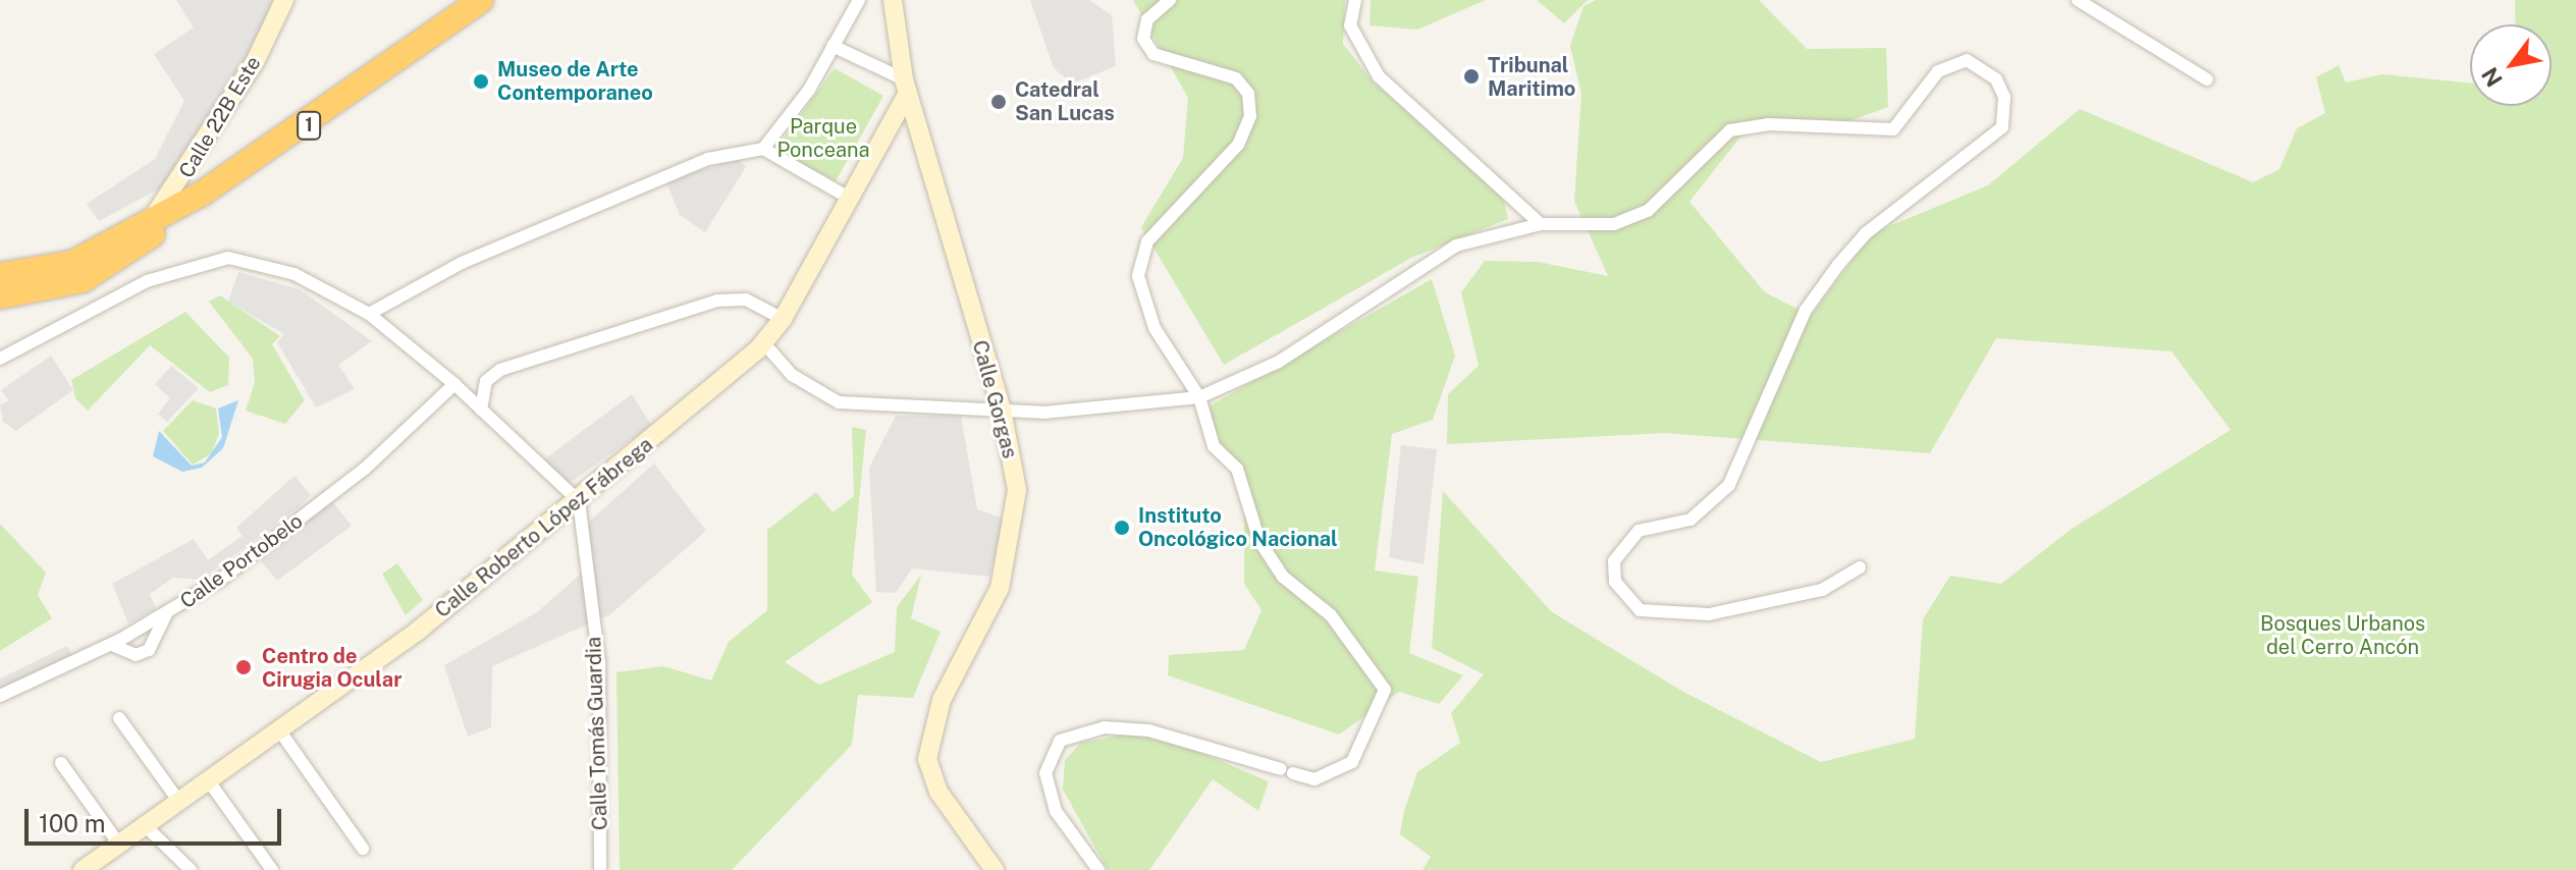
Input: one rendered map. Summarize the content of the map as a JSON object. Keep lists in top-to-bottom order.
{
  "streets": {
    "highway": ["1"],
    "street": [
      "Calle 22B Este",
      "Calle Gorgas",
      "Calle Roberto López Fábrega",
      "Calle Portobelo",
      "Calle Tomás Guardia"
    ]
  },
  "crossings": [
    ["Calle 22B Este", "1"],
    ["Calle Gorgas", "Calle Roberto López Fábrega"],
    ["Calle Roberto López Fábrega", "Calle Tomás Guardia"]
  ],
  "parks": ["Parque Ponceana", "Bosques Urbanos del Cerro Ancón"],
  "places": [
    "Tribunal Maritimo",
    "Museo de Arte Contemporaneo",
    "Catedral San Lucas",
    "Instituto Oncológico Nacional",
    "Centro de Cirugia Ocular"
  ],
  "scale_bar": "100 m",
  "north": "bottom left"
}
